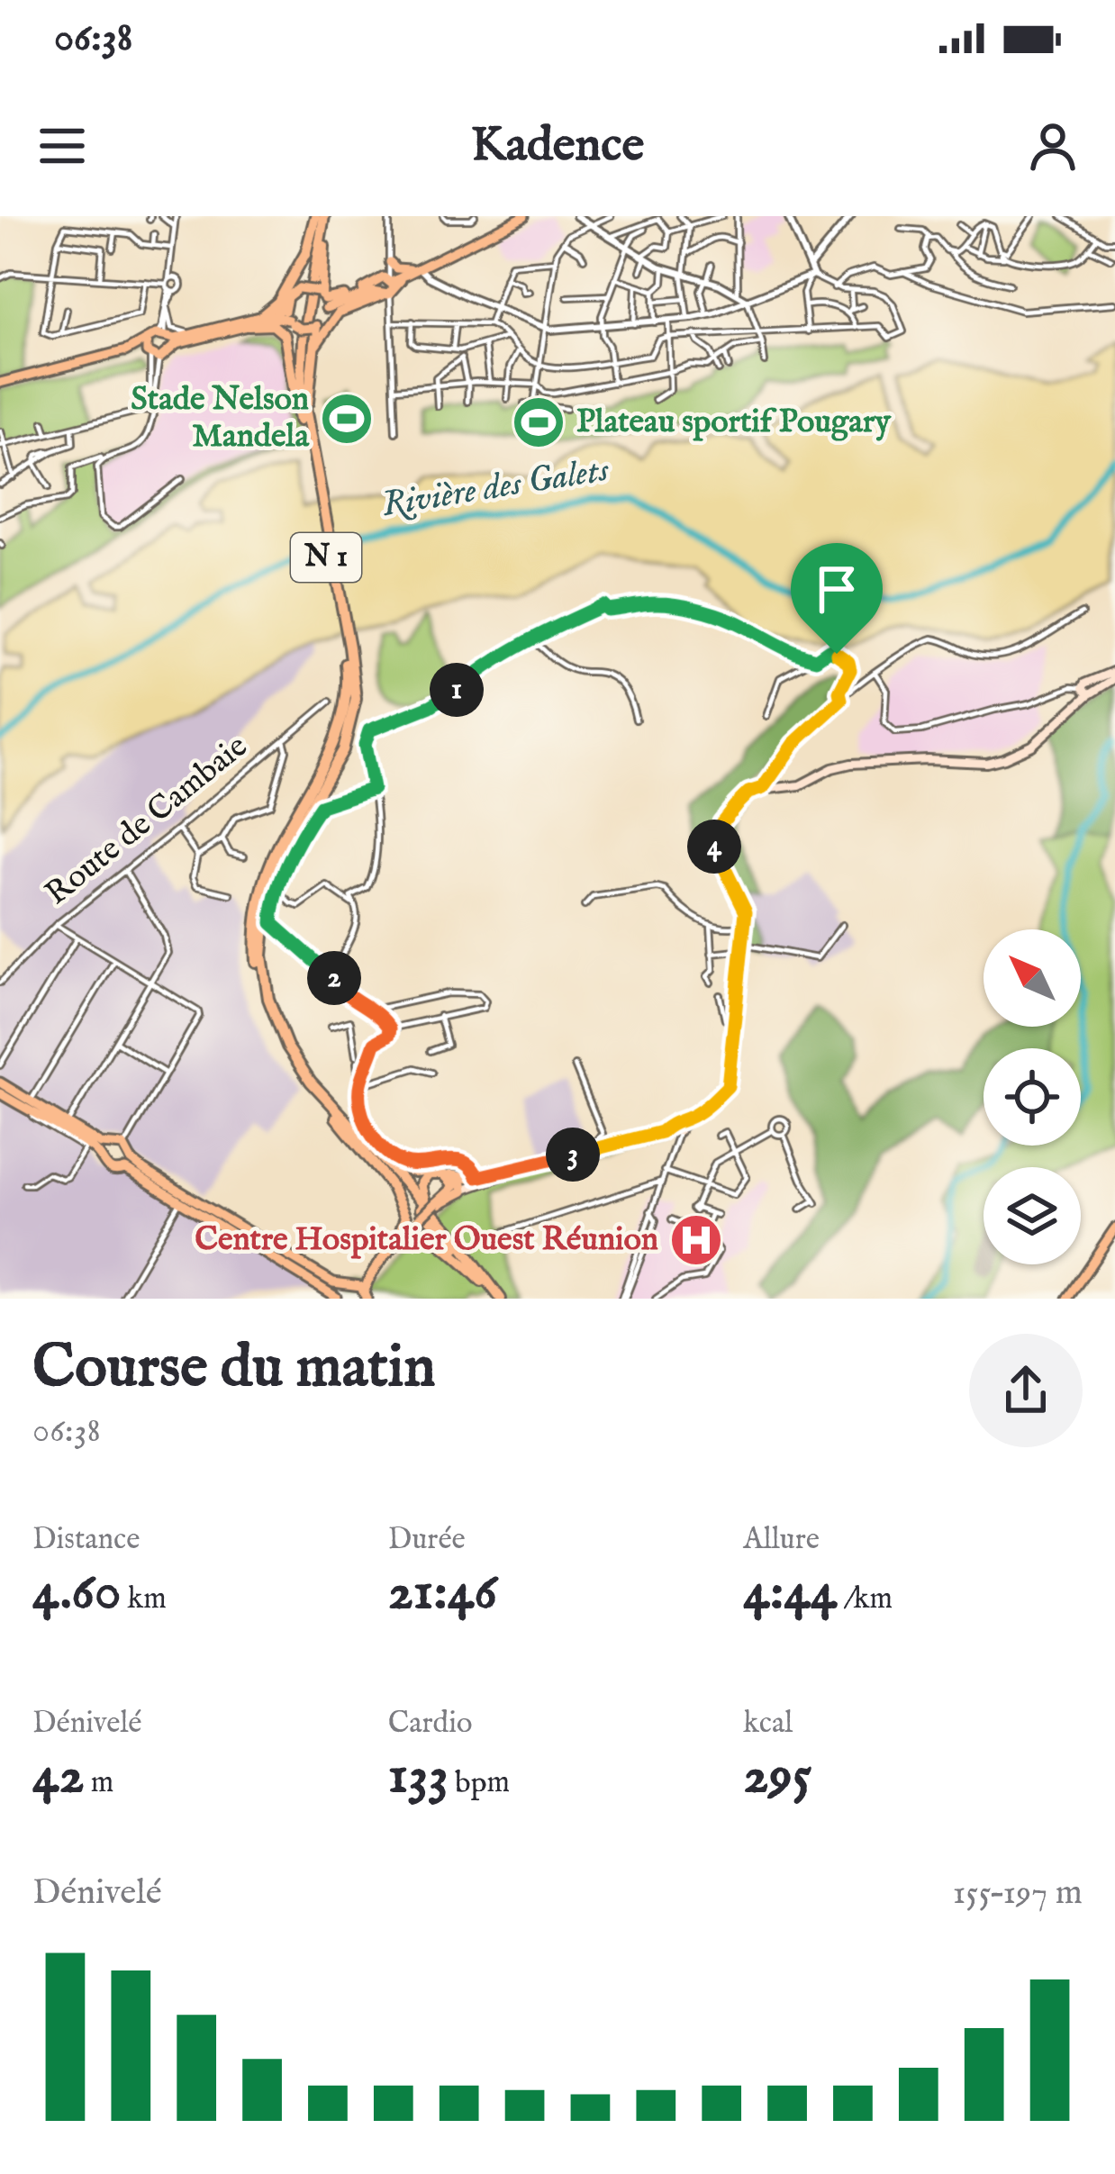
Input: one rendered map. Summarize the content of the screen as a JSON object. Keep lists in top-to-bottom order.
{
  "streets": {
    "highway": ["N 1"],
    "street": ["Route de Cambaie"]
  },
  "water": ["Rivière des Galets"],
  "places": {
    "sports": ["Stade Nelson Mandela", "Plateau sportif Pougary"],
    "hospital": ["Centre Hospitalier Ouest Réunion"]
  },
  "north": "top left",
  "page": {
    "status": "06:38",
    "header": "Kadence",
    "pins": [
      "1",
      "4",
      "2",
      "3"
    ],
    "heading": ["Course du matin", "06:38"],
    "stats": [
      ["Distance", "4.60 km"],
      ["Durée", "21:46"],
      ["Allure", "4:44 /km"],
      ["Dénivelé", "42 m"],
      ["Cardio", "133 bpm"],
      ["kcal", "295"]
    ],
    "chart": ["Dénivelé", "155–197 m"]
  }
}
